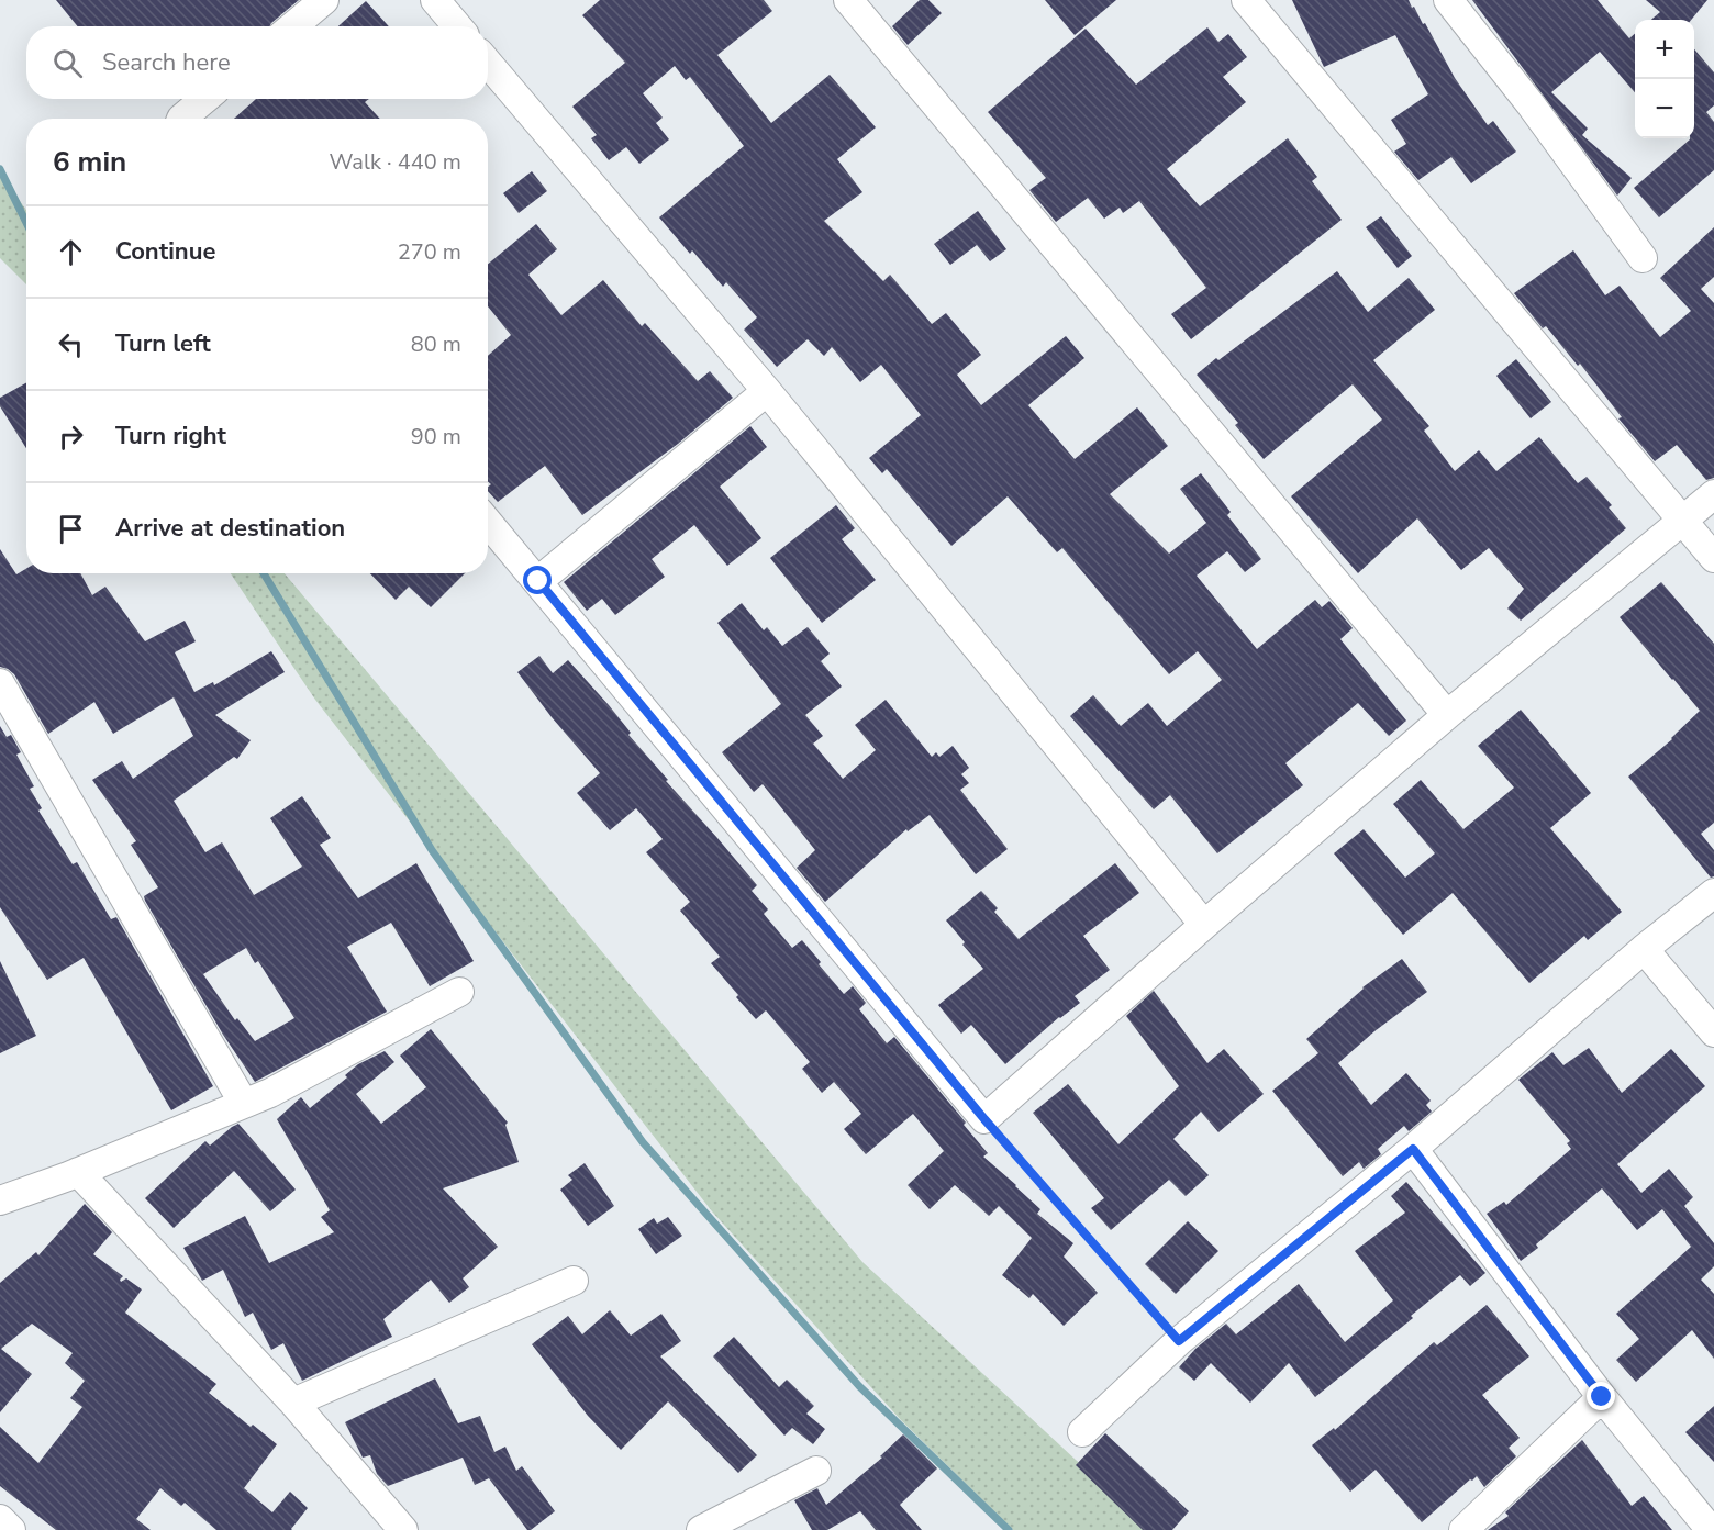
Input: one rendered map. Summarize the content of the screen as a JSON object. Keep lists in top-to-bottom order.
{
  "page": {
    "map_buttons": ["+", "−"],
    "search": "Search here",
    "heading": ["6 min", "Walk · 440 m"],
    "list": [
      ["Continue", "270 m"],
      ["Turn left", "80 m"],
      ["Turn right", "90 m"],
      "Arrive at destination"
    ]
  }
}
